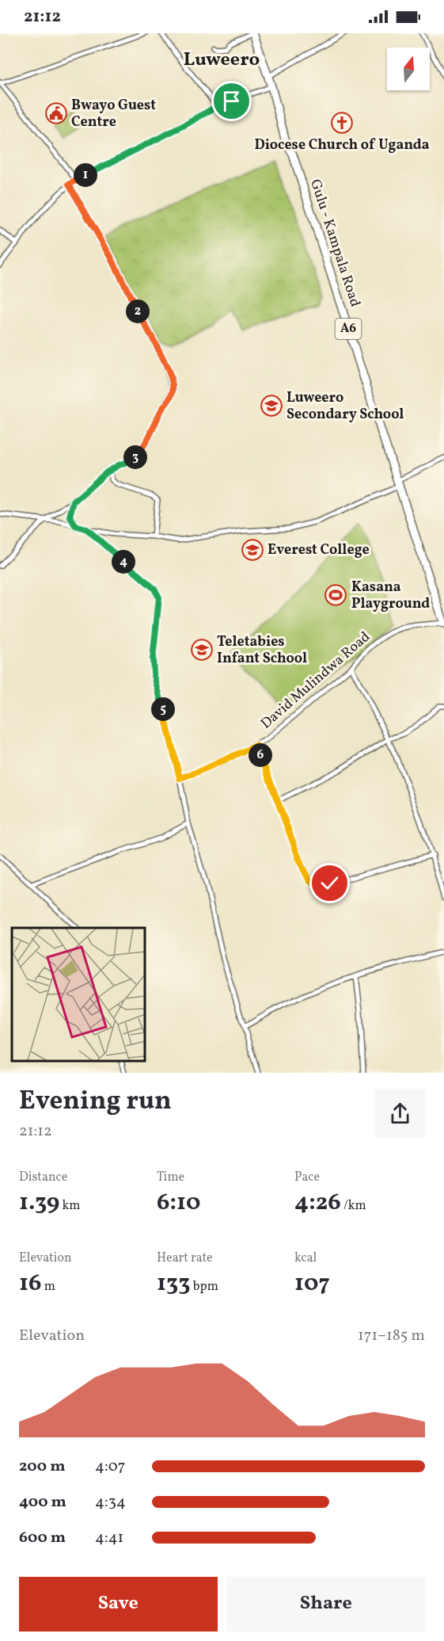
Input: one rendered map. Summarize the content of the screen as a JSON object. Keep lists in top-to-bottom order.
{
  "streets": {
    "main road": ["Gulu - Kampala Road", "A6"],
    "street": ["David Mulindwa Road"]
  },
  "crossings": [
    ["Gulu - Kampala Road", "David Mulindwa Road"]
  ],
  "districts": ["Luweero"],
  "places": {
    "public building": ["Bwayo Guest Centre"],
    "church": ["Diocese Church of Uganda"],
    "school or university": ["Luweero Secondary School", "Everest College", "Teletabies Infant School"],
    "sports": ["Kasana Playground"]
  },
  "north": "top",
  "page": {
    "status": "21:12",
    "pins": [
      "1",
      "2",
      "3",
      "4",
      "5",
      "6"
    ],
    "heading": ["Evening run", "21:12"],
    "stats": [
      ["Distance", "1.39 km"],
      ["Time", "6:10"],
      ["Pace", "4:26 /km"],
      ["Elevation", "16 m"],
      ["Heart rate", "133 bpm"],
      ["kcal", "107"]
    ],
    "chart": ["Elevation", "171–185 m"],
    "list": [
      {
        "name": "200 m",
        "note": "4:07"
      },
      {
        "name": "400 m",
        "note": "4:34"
      },
      {
        "name": "600 m",
        "note": "4:41"
      }
    ],
    "buttons": ["Save", "Share"]
  }
}
